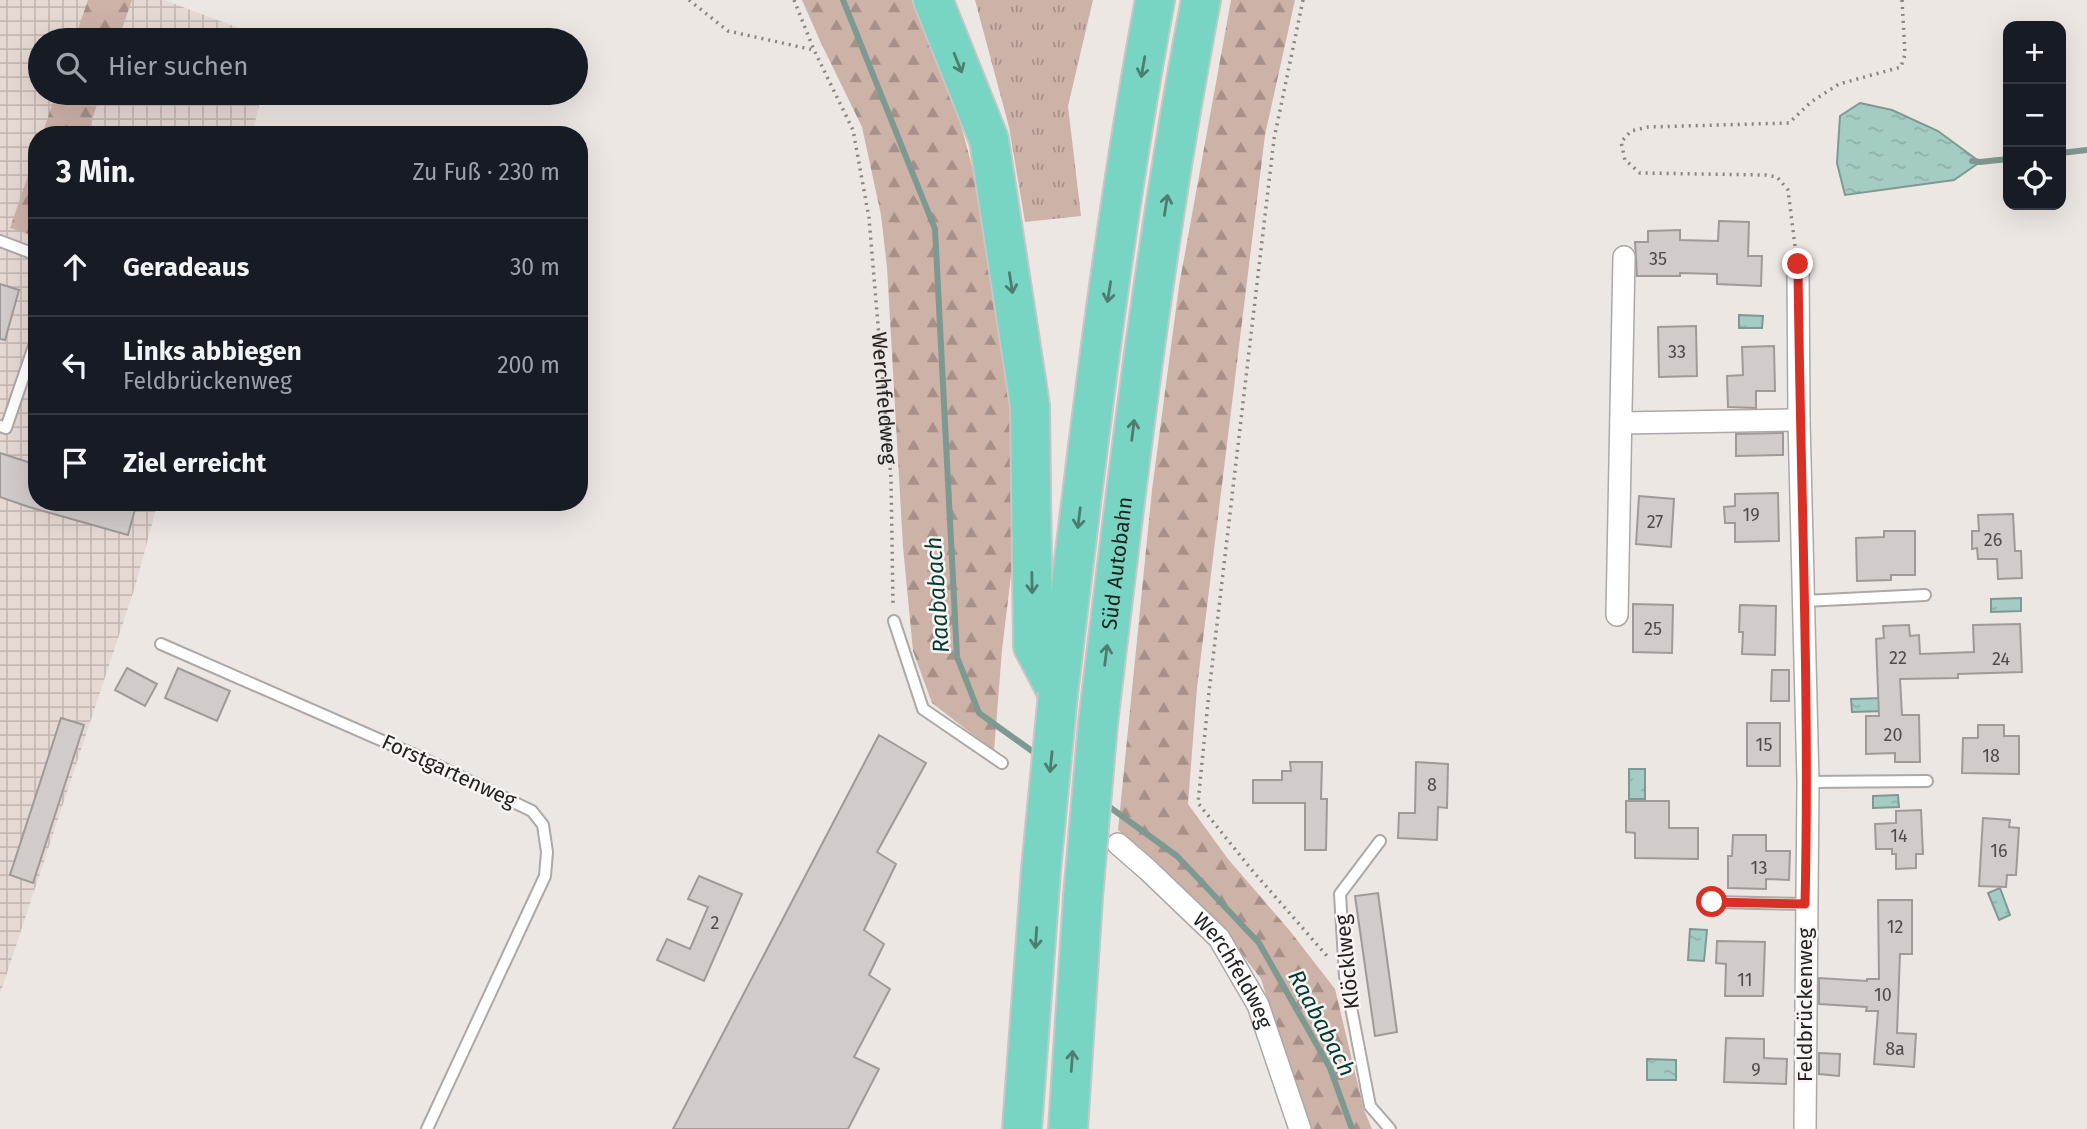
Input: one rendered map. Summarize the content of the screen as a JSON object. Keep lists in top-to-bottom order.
{
  "streets": {
    "highway": ["Süd Autobahn"],
    "street": ["Werchfeldweg", "Feldbrückenweg"],
    "lane": ["Forstgartenweg", "Klöcklweg"]
  },
  "water": ["Raababach"],
  "house_numbers": [
    "35",
    "33",
    "19",
    "27",
    "26",
    "25",
    "22",
    "24",
    "20",
    "15",
    "18",
    "8",
    "14",
    "16",
    "13",
    "2",
    "12",
    "11",
    "10",
    "8a",
    "9"
  ],
  "page": {
    "map_buttons": ["+", "−"],
    "search": "Hier suchen",
    "heading": ["3 Min.", "Zu Fuß · 230 m"],
    "list": [
      ["Geradeaus", "30 m"],
      ["Links abbiegen", "Feldbrückenweg", "200 m"],
      "Ziel erreicht"
    ]
  }
}
